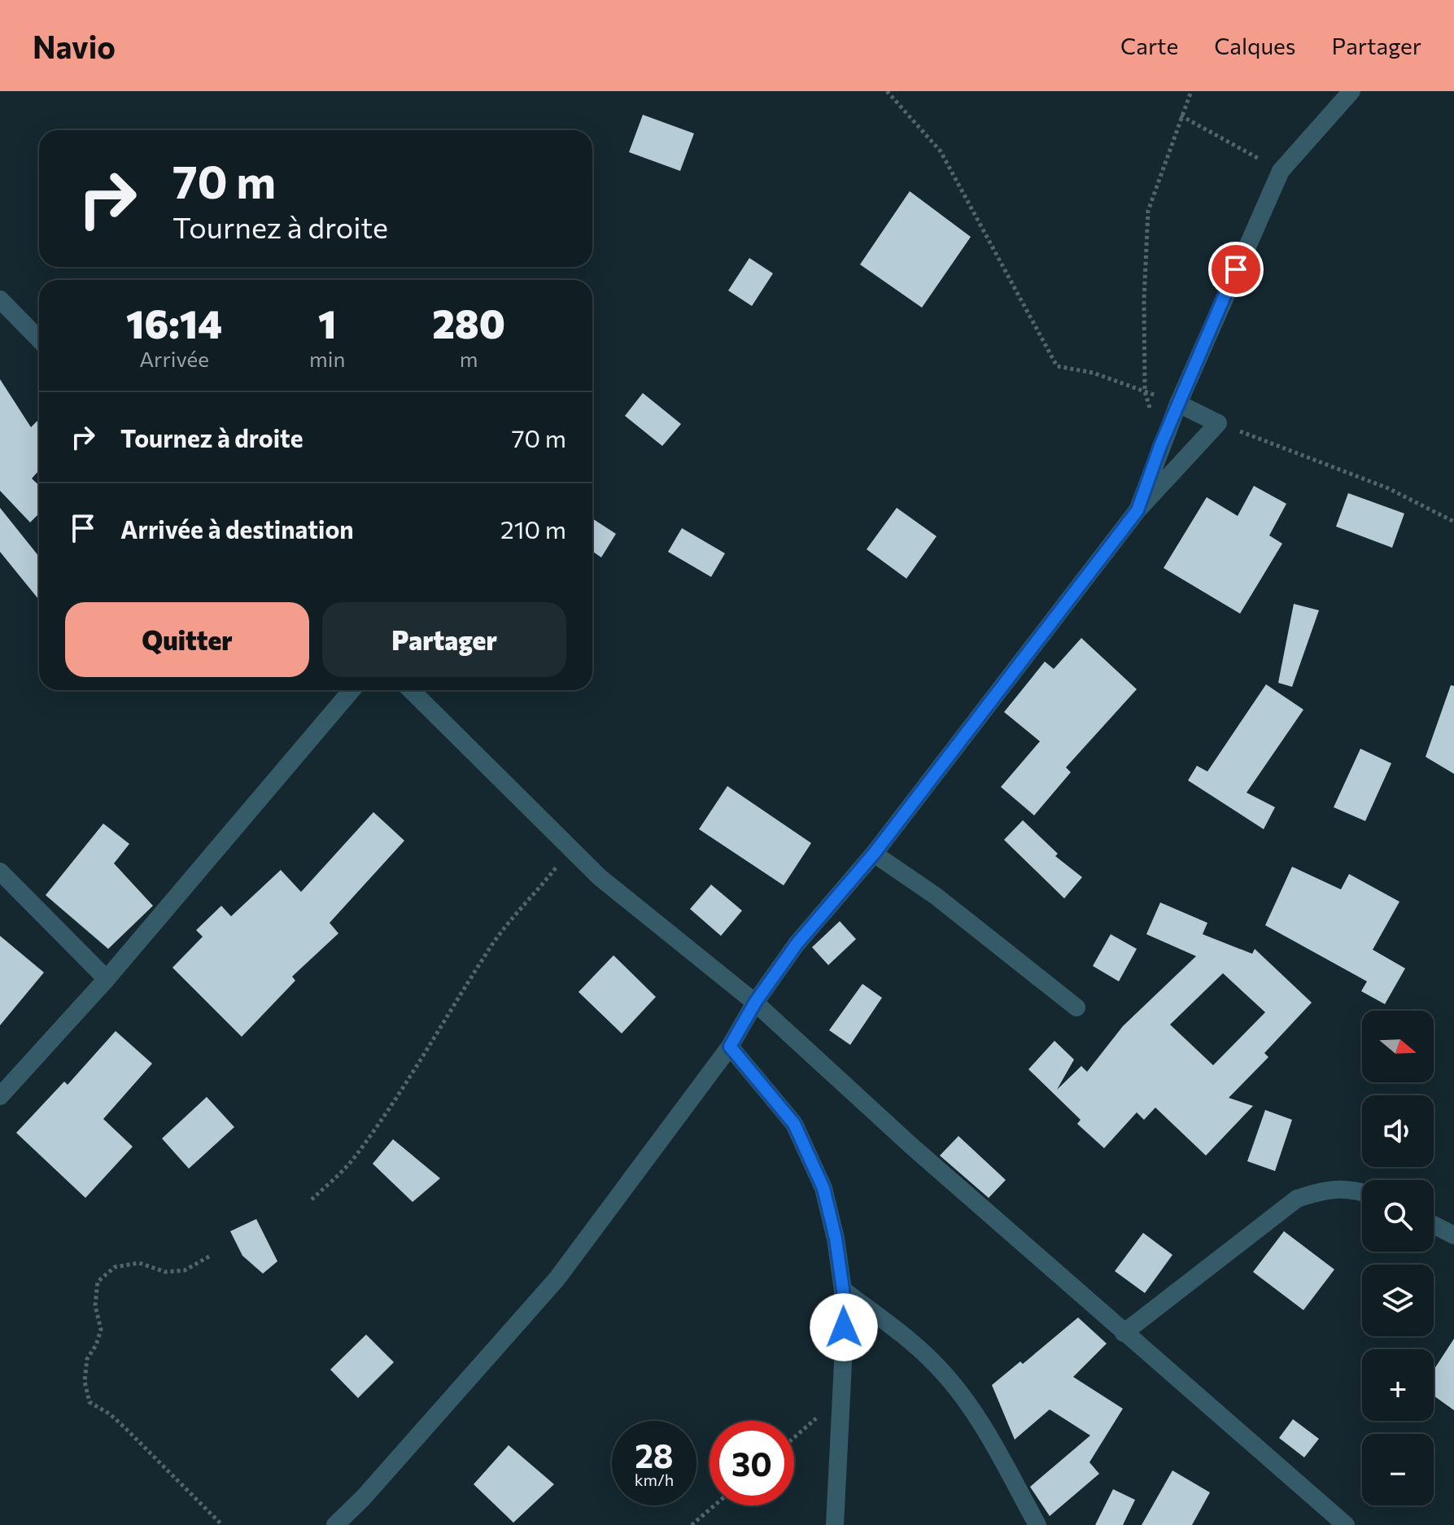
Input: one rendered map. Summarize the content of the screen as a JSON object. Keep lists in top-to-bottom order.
{
  "north": "right",
  "page": {
    "header": "Navio",
    "nav": ["Carte", "Calques", "Partager"],
    "turn": ["70 m", "Tournez à droite"],
    "eta": [
      "16:14",
      "Arrivée",
      "1",
      "min",
      "280",
      "m"
    ],
    "list": [
      {
        "name": "Tournez à droite",
        "value": "70 m"
      },
      {
        "name": "Arrivée à destination",
        "value": "210 m"
      }
    ],
    "buttons": ["Quitter", "Partager"],
    "map_buttons": ["+", "−"],
    "speed": "28 km/h",
    "limit": "30"
  }
}
